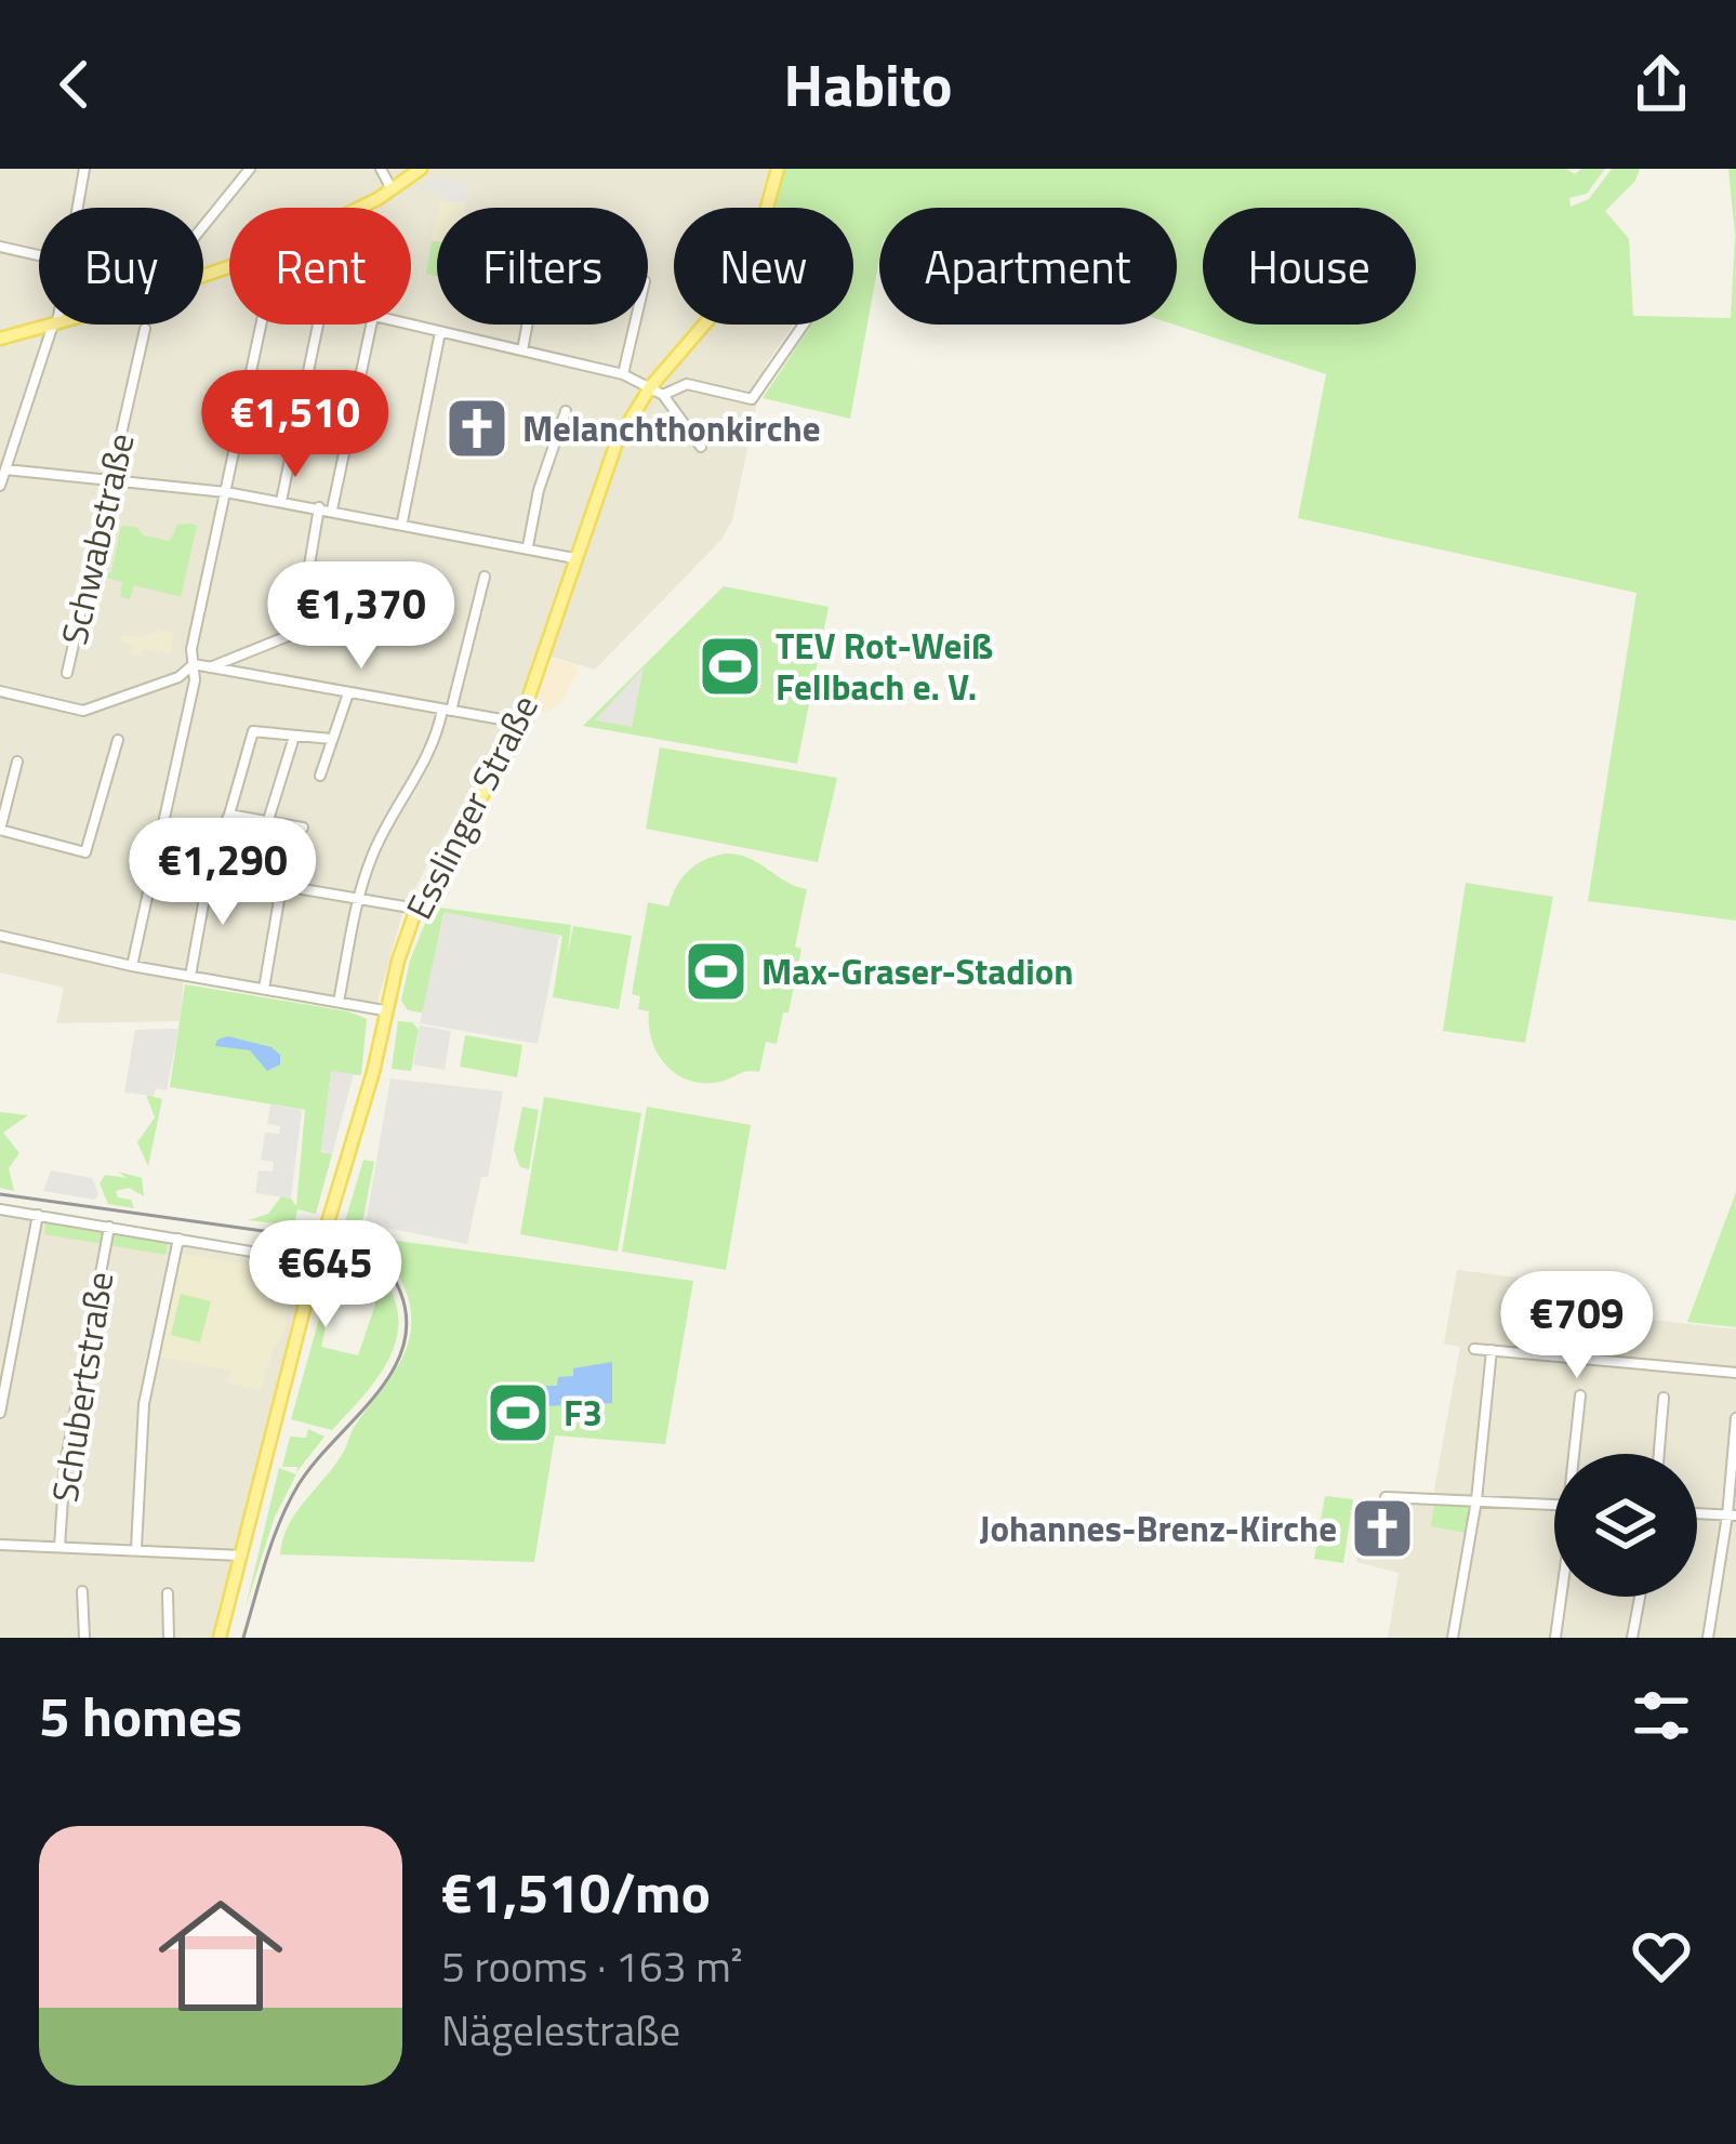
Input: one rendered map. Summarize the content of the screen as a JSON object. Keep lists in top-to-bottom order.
{
  "streets": {
    "main road": ["Esslinger Straße"],
    "street": ["Schwabstraße", "Schubertstraße"]
  },
  "places": {
    "church": ["Melanchthonkirche", "Johannes-Brenz-Kirche"],
    "sports": ["TEV Rot-Weiß Fellbach e. V.", "Max-Graser-Stadion", "F3"]
  },
  "page": {
    "header": "Habito",
    "chip": [
      "Buy",
      "Rent",
      "Filters",
      "New",
      "Apartment",
      "House"
    ],
    "price": [
      "€1,510",
      "€1,370",
      "€1,290",
      "€645",
      "€709"
    ],
    "heading": "5 homes",
    "list": [
      {
        "name": "€1,510/mo",
        "note": "5 rooms · 163 m² · Nägelestraße"
      }
    ]
  }
}
